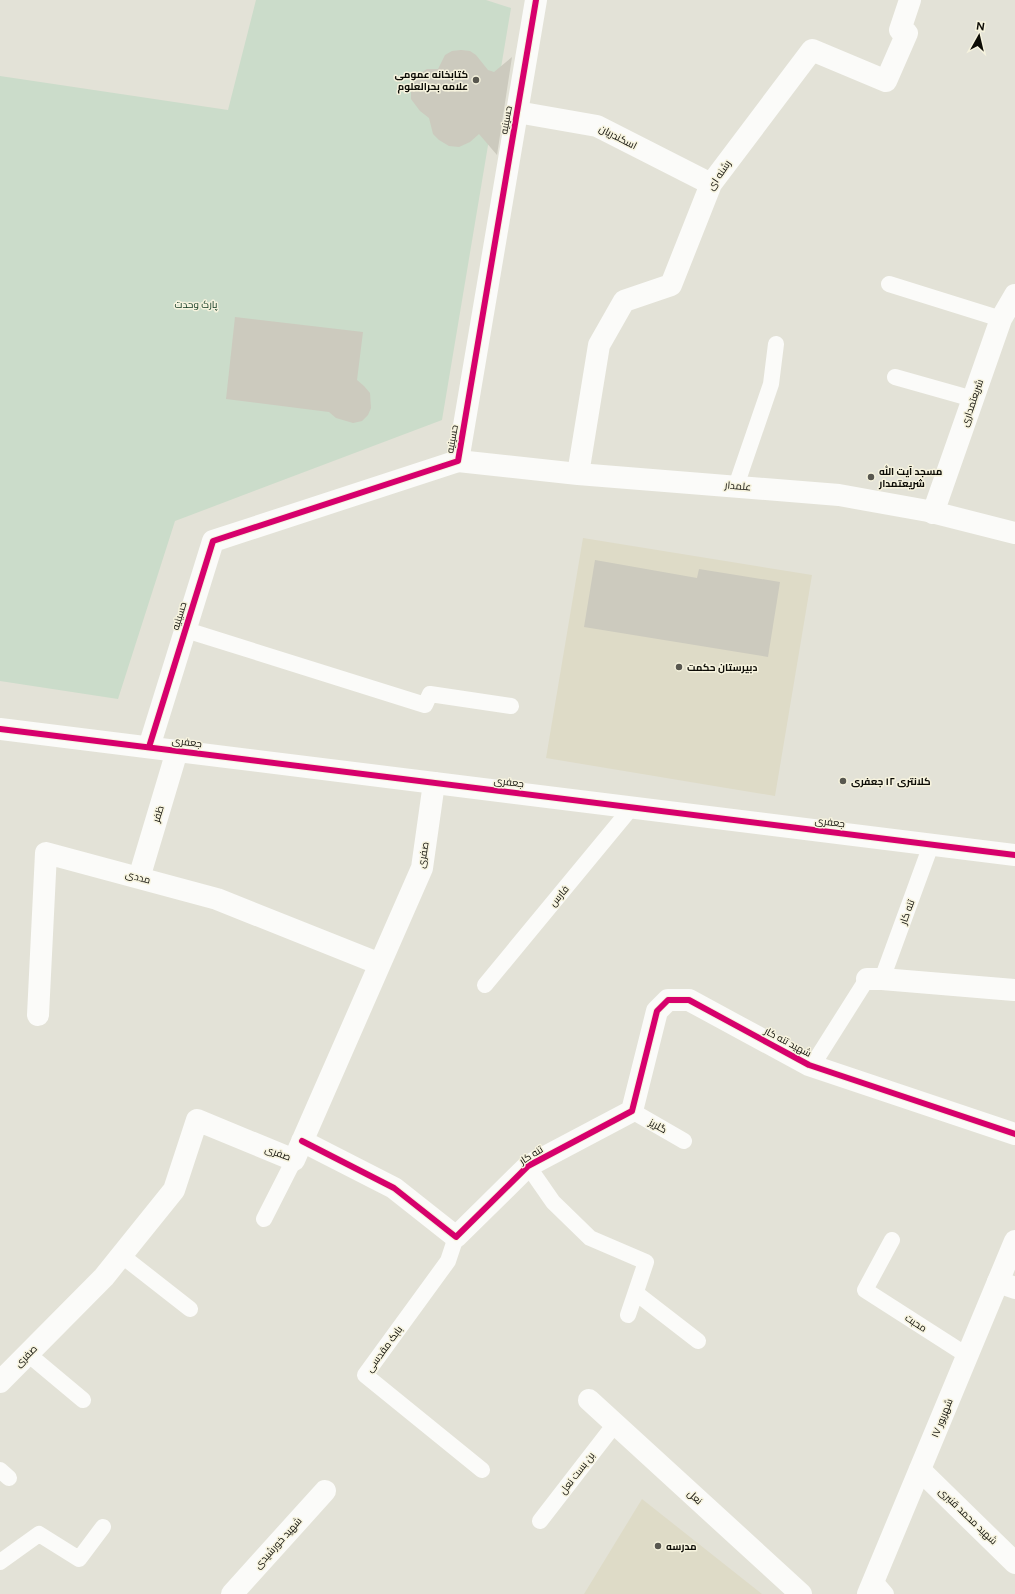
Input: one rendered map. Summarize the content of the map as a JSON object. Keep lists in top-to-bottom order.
{
  "streets": {
    "street": [
      "حسینیه",
      "اسکندریان",
      "رشنه ای",
      "شریعتمداری",
      "علمدار",
      "جعفری",
      "ظفر",
      "صفری",
      "مددی",
      "تنه کار",
      "شهید تنه کار",
      "۱۷ شهریور",
      "نعل",
      "شهید محمد قنبری",
      "شهید خورشیدی"
    ],
    "lane": [
      "فارس",
      "گلریز",
      "محبت",
      "بابک مقدسی",
      "بن بست نعل"
    ]
  },
  "crossings": [
    ["حسینیه", "اسکندریان"],
    ["حسینیه", "علمدار"],
    ["حسینیه", "جعفری"],
    ["اسکندریان", "رشنه ای"],
    ["رشنه ای", "علمدار"],
    ["شریعتمداری", "علمدار"],
    ["جعفری", "ظفر"],
    ["جعفری", "صفری"],
    ["جعفری", "فارس"],
    ["جعفری", "تنه کار"],
    ["ظفر", "مددی"],
    ["صفری", "مددی"],
    ["تنه کار", "شهید تنه کار"],
    ["تنه کار", "گلریز"],
    ["تنه کار", "بابک مقدسی"],
    ["شهید تنه کار", "گلریز"],
    ["محبت", "۱۷ شهریور"],
    ["۱۷ شهریور", "شهید محمد قنبری"],
    ["بن بست نعل", "نعل"]
  ],
  "parks": ["پارک وحدت"],
  "places": [
    "کتابخانه عمومی علامه بحرالعلوم",
    "مسجد آیت الله شریعتمدار",
    "دبیرستان حکمت",
    "کلانتری ۱۲ جعفری",
    "مدرسه"
  ],
  "north": "top"
}
